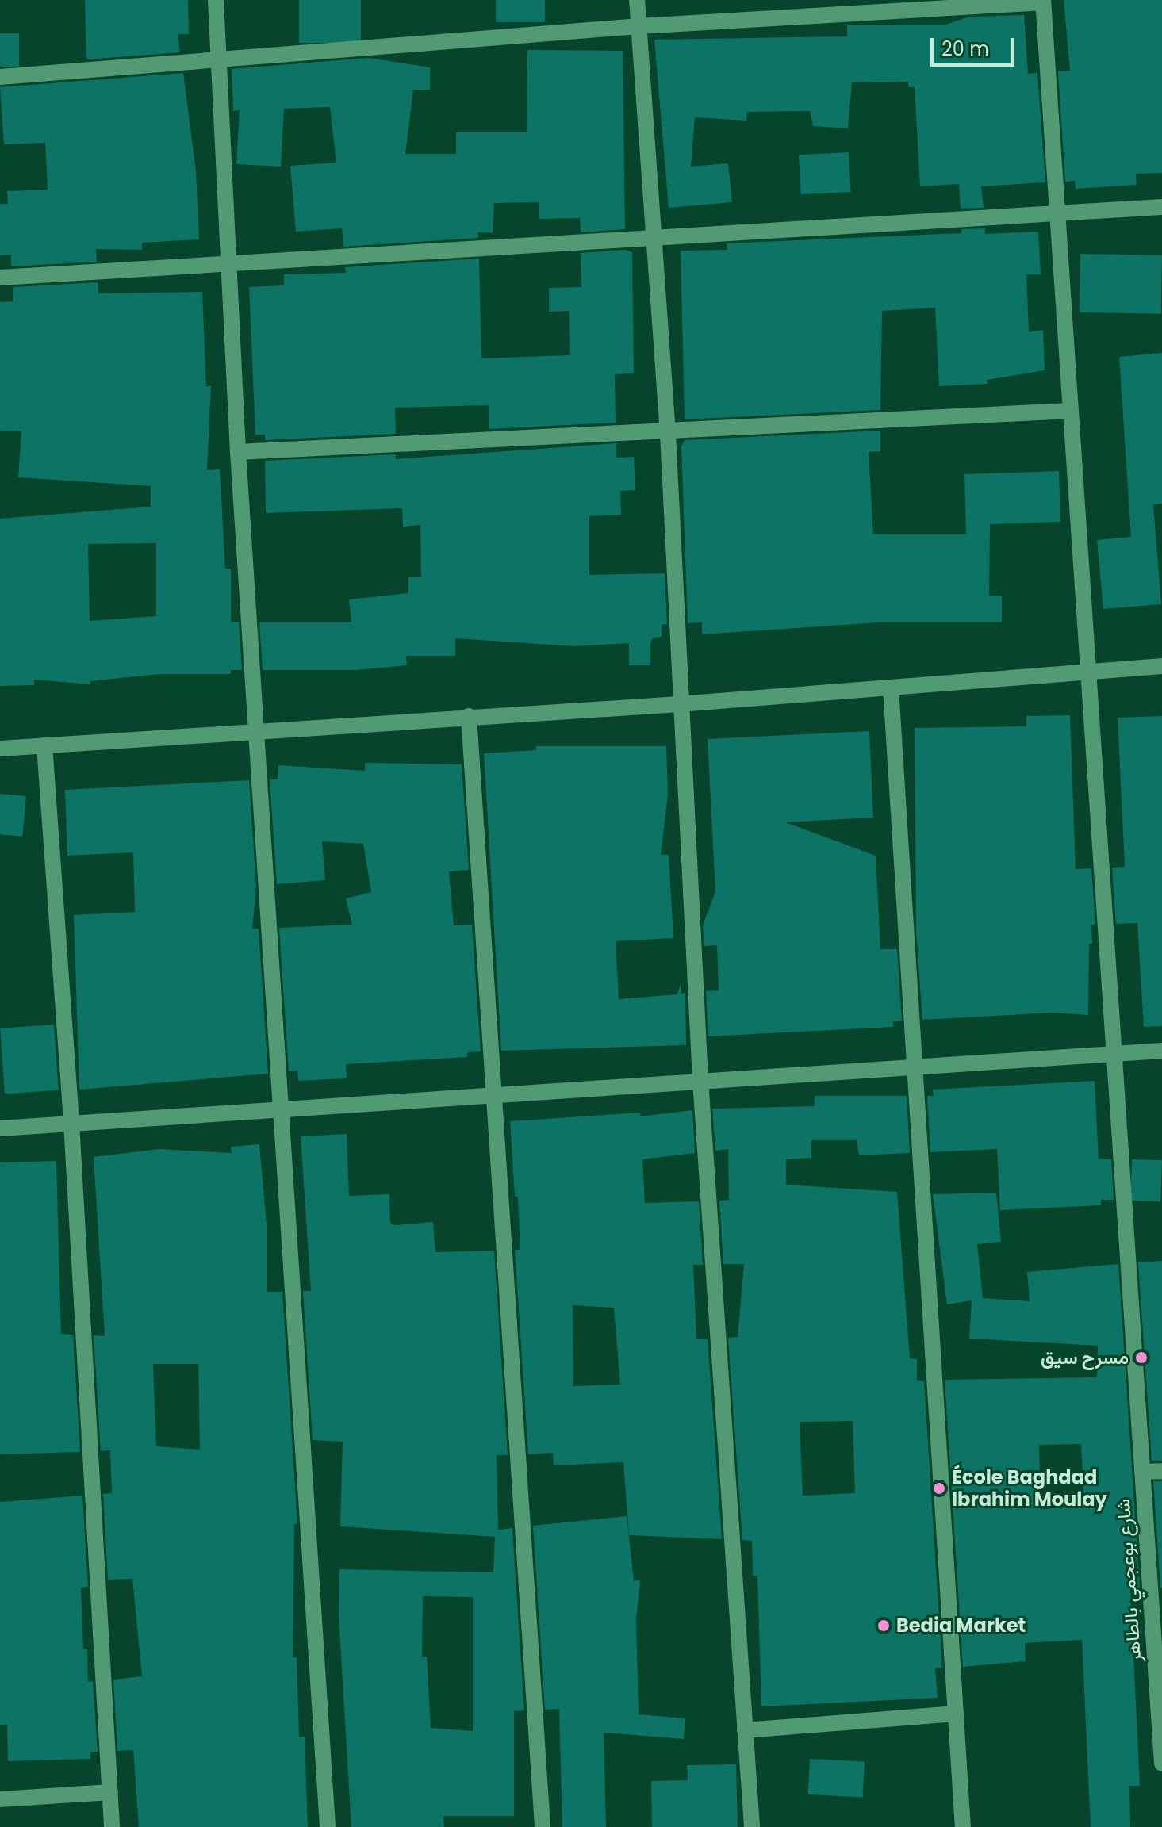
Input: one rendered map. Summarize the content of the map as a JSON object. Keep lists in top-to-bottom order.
{
  "streets": {
    "street": ["شارع بوعجمي بالطاهر"]
  },
  "places": ["مسرح سيق", "École Baghdad Ibrahim Moulay", "Bedia Market"],
  "scale_bar": "20 m"
}
